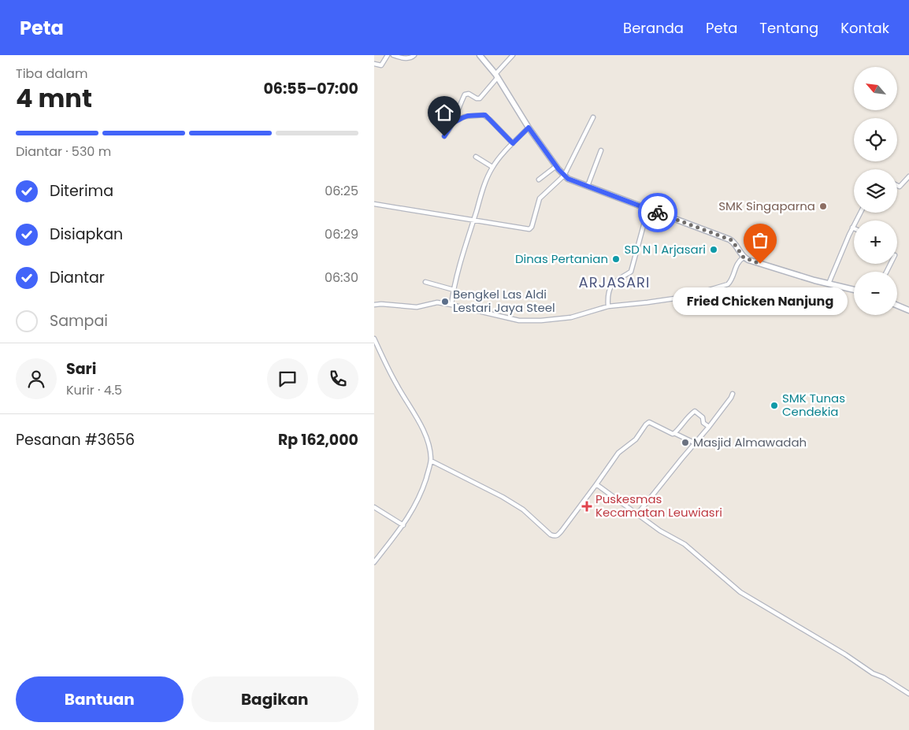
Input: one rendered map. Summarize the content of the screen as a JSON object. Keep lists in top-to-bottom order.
{
  "districts": ["ARJASARI"],
  "places": {
    "other": [
      "SMK Singaparna",
      "SD N 1 Arjasari",
      "Dinas Pertanian",
      "Fried Chicken Nanjung",
      "Bengkel Las Aldi Lestari Jaya Steel",
      "SMK Tunas Cendekia",
      "Masjid Almawadah"
    ],
    "health": ["Puskesmas Kecamatan Leuwiasri"]
  },
  "north": "top left",
  "page": {
    "header": "Peta",
    "nav": [
      "Beranda",
      "Peta",
      "Tentang",
      "Kontak"
    ],
    "heading": ["4 mnt", "Tiba dalam", "06:55–07:00"],
    "panel": [
      "Sari",
      "Kurir · 4.5",
      "Pesanan #3656",
      "Rp 162,000"
    ],
    "map_buttons": ["+", "−"],
    "bar": "Diantar · 530 m",
    "list": [
      ["Diterima", "06:25"],
      ["Disiapkan", "06:29"],
      ["Diantar", "06:30"],
      "Sampai"
    ],
    "bubble": "Fried Chicken Nanjung",
    "buttons": ["Bantuan", "Bagikan"]
  }
}
